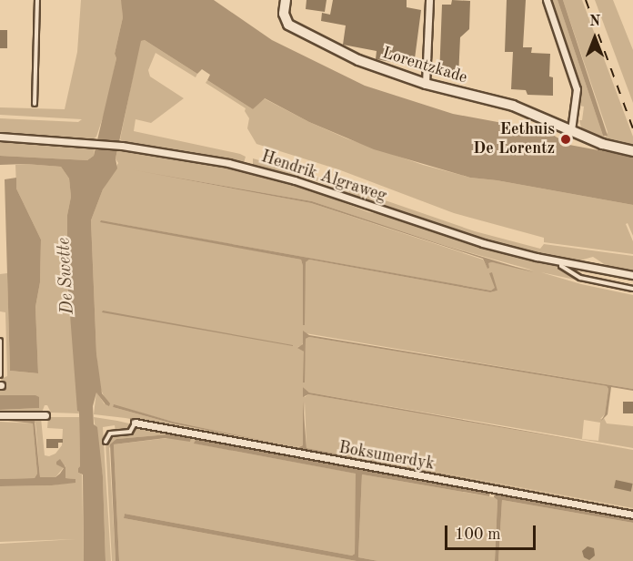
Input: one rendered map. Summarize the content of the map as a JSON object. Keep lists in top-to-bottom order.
{
  "streets": {
    "street": ["Lorentzkade", "Hendrik Algraweg", "Boksumerdyk"]
  },
  "water": ["De Swette"],
  "places": ["Eethuis De Lorentz"],
  "scale_bar": "100 m",
  "north": "top"
}
